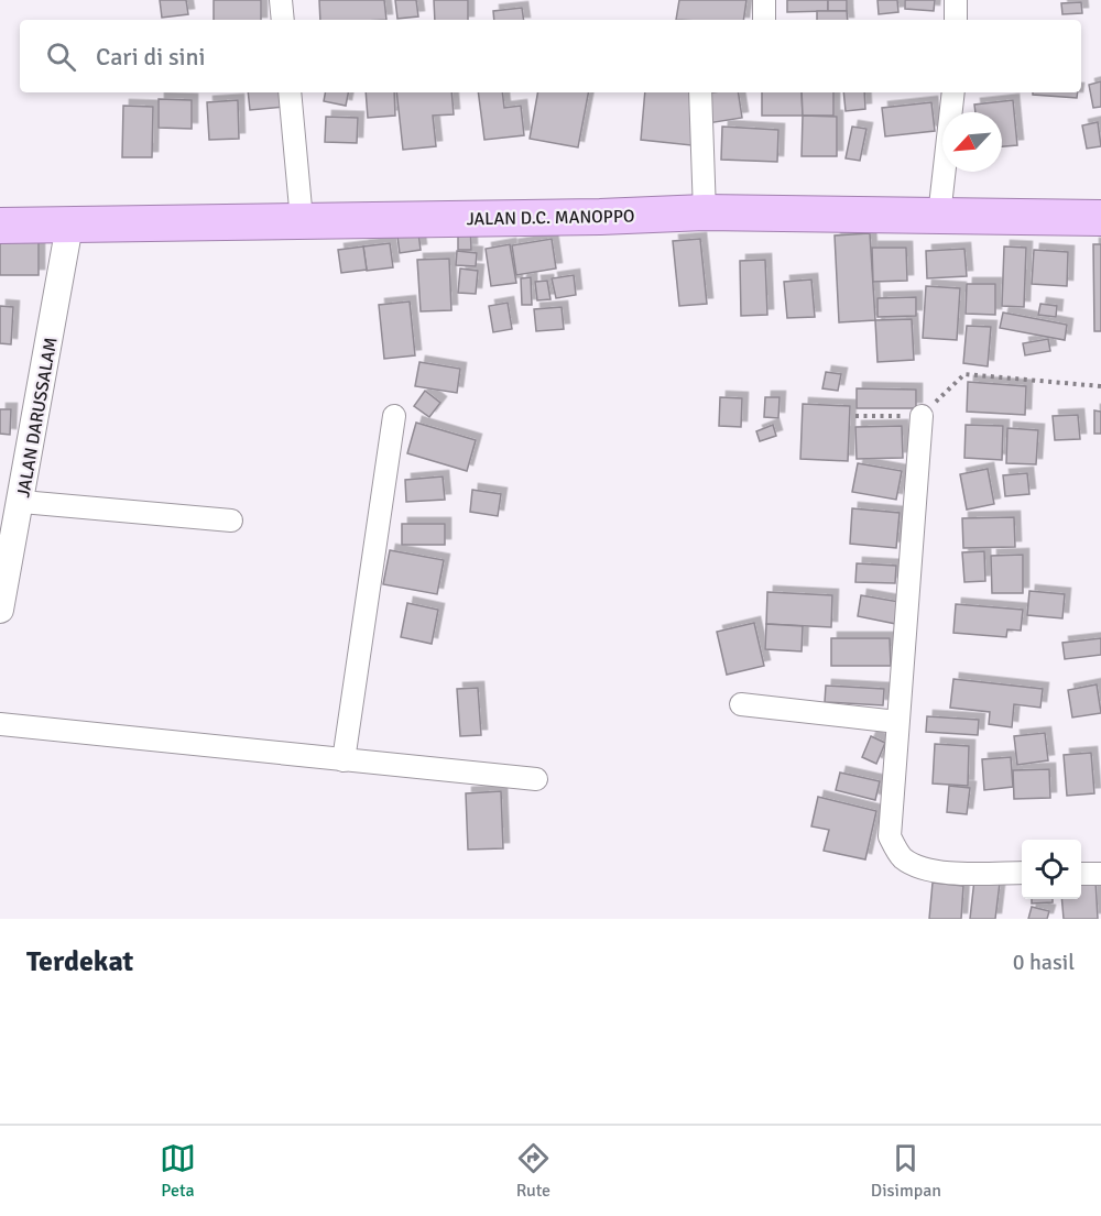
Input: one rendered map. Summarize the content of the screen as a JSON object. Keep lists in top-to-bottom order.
{
  "streets": {
    "highway": ["JALAN D.C. MANOPPO"],
    "street": ["JALAN DARUSSALAM"]
  },
  "crossings": [
    ["JALAN D.C. MANOPPO", "JALAN DARUSSALAM"]
  ],
  "north": "bottom left",
  "page": {
    "search": "Cari di sini",
    "heading": ["Terdekat", "0 hasil"],
    "nav": ["Peta", "Rute", "Disimpan"]
  }
}
